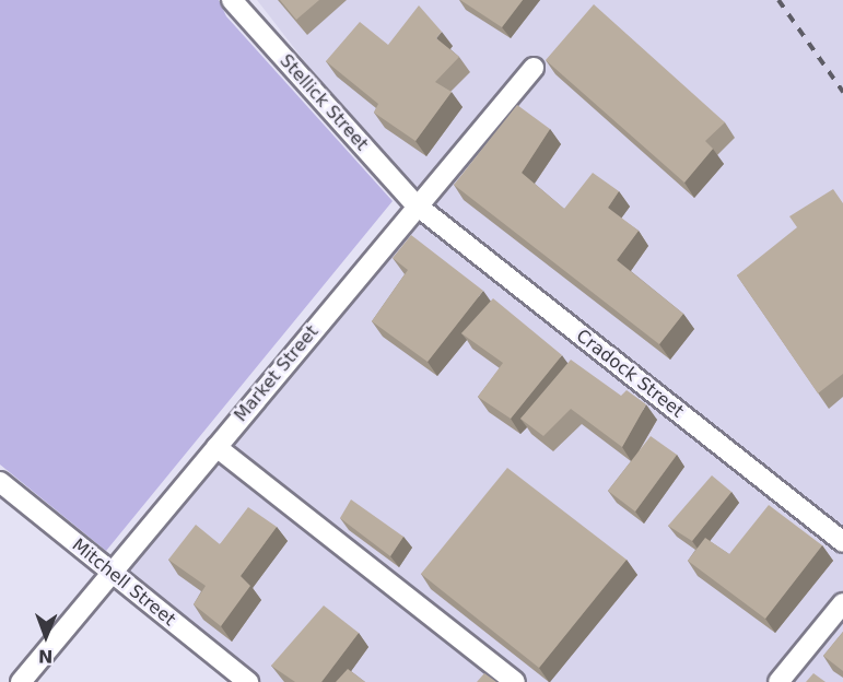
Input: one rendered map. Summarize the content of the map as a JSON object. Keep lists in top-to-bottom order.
{
  "streets": {
    "street": [
      "Stellick Street",
      "Market Street",
      "Cradock Street",
      "Mitchell Street"
    ]
  },
  "crossings": [
    ["Stellick Street", "Market Street"],
    ["Stellick Street", "Cradock Street"],
    ["Market Street", "Cradock Street"],
    ["Market Street", "Mitchell Street"]
  ],
  "north": "bottom"
}
